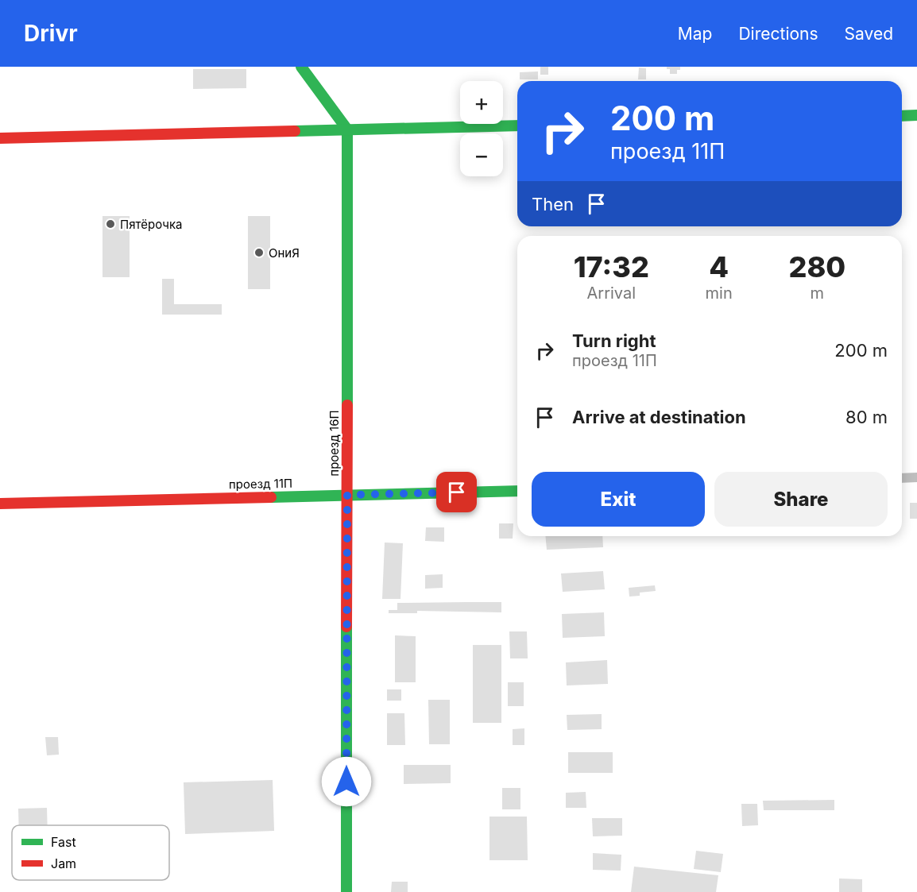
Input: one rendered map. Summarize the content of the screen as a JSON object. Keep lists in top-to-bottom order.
{
  "streets": {
    "main road": ["проезд 16П", "проезд 11П"]
  },
  "crossings": [
    ["проезд 16П", "проезд 11П"]
  ],
  "places": ["Пятёрочка", "ОниЯ"],
  "legend": ["Fast", "Jam"],
  "page": {
    "header": "Drivr",
    "nav": ["Map", "Directions", "Saved"],
    "map_buttons": ["+", "−"],
    "turn": ["200 m", "проезд 11П"],
    "then": "Then",
    "eta": [
      "17:32",
      "Arrival",
      "4",
      "min",
      "280",
      "m"
    ],
    "list": [
      {
        "name": "Turn right",
        "note": "проезд 11П",
        "value": "200 m"
      },
      {
        "name": "Arrive at destination",
        "value": "80 m"
      }
    ],
    "buttons": ["Exit", "Share"]
  }
}
